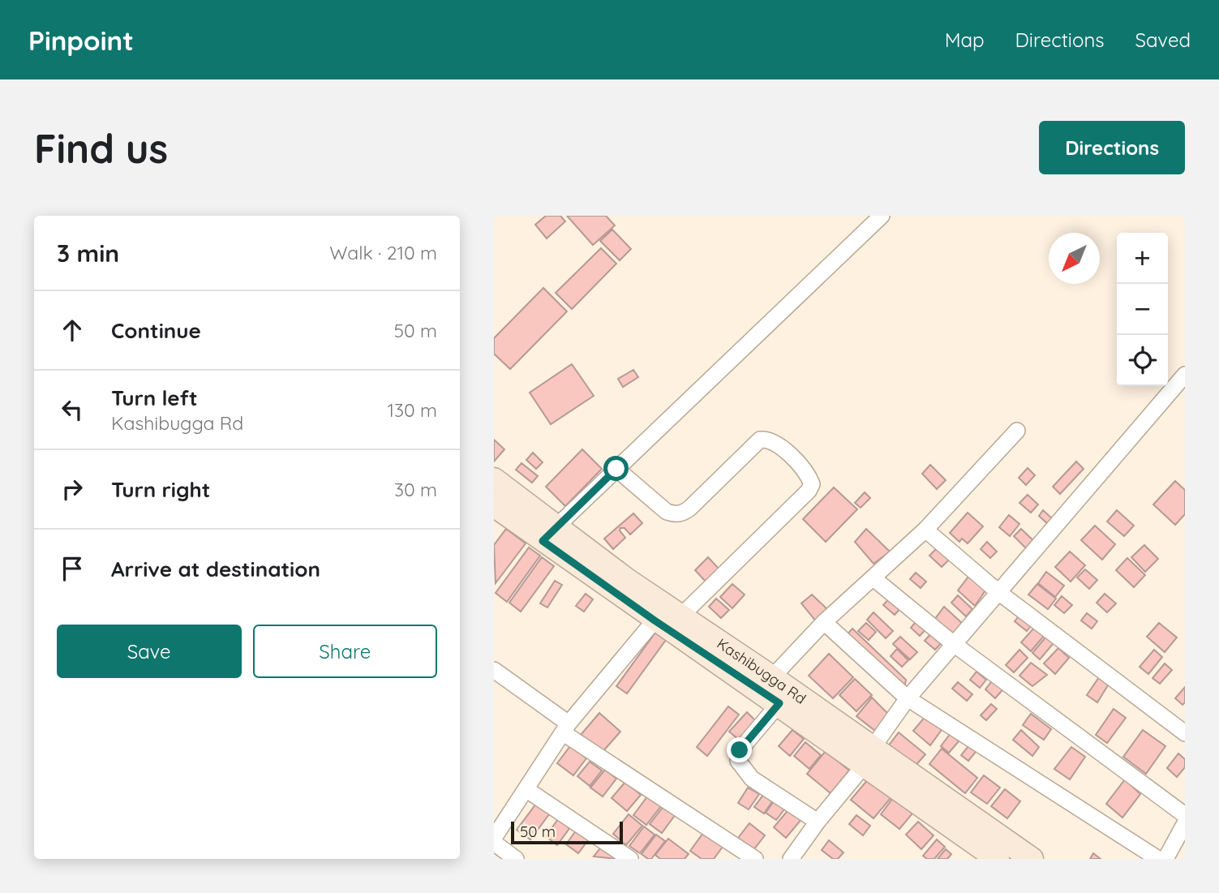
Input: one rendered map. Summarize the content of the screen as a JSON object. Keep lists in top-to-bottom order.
{
  "streets": {
    "main road": ["Kashibugga Rd"]
  },
  "scale_bar": "50 m",
  "north": "bottom left",
  "page": {
    "header": "Pinpoint",
    "nav": ["Map", "Directions", "Saved"],
    "buttons": [
      "Directions",
      ["Save", "Share"]
    ],
    "title": "Find us",
    "heading": ["3 min", "Walk · 210 m"],
    "map_buttons": ["+", "−"],
    "list": [
      ["Continue", "50 m"],
      ["Turn left", "Kashibugga Rd", "130 m"],
      ["Turn right", "30 m"],
      "Arrive at destination"
    ],
    "scale": "50 m"
  }
}
